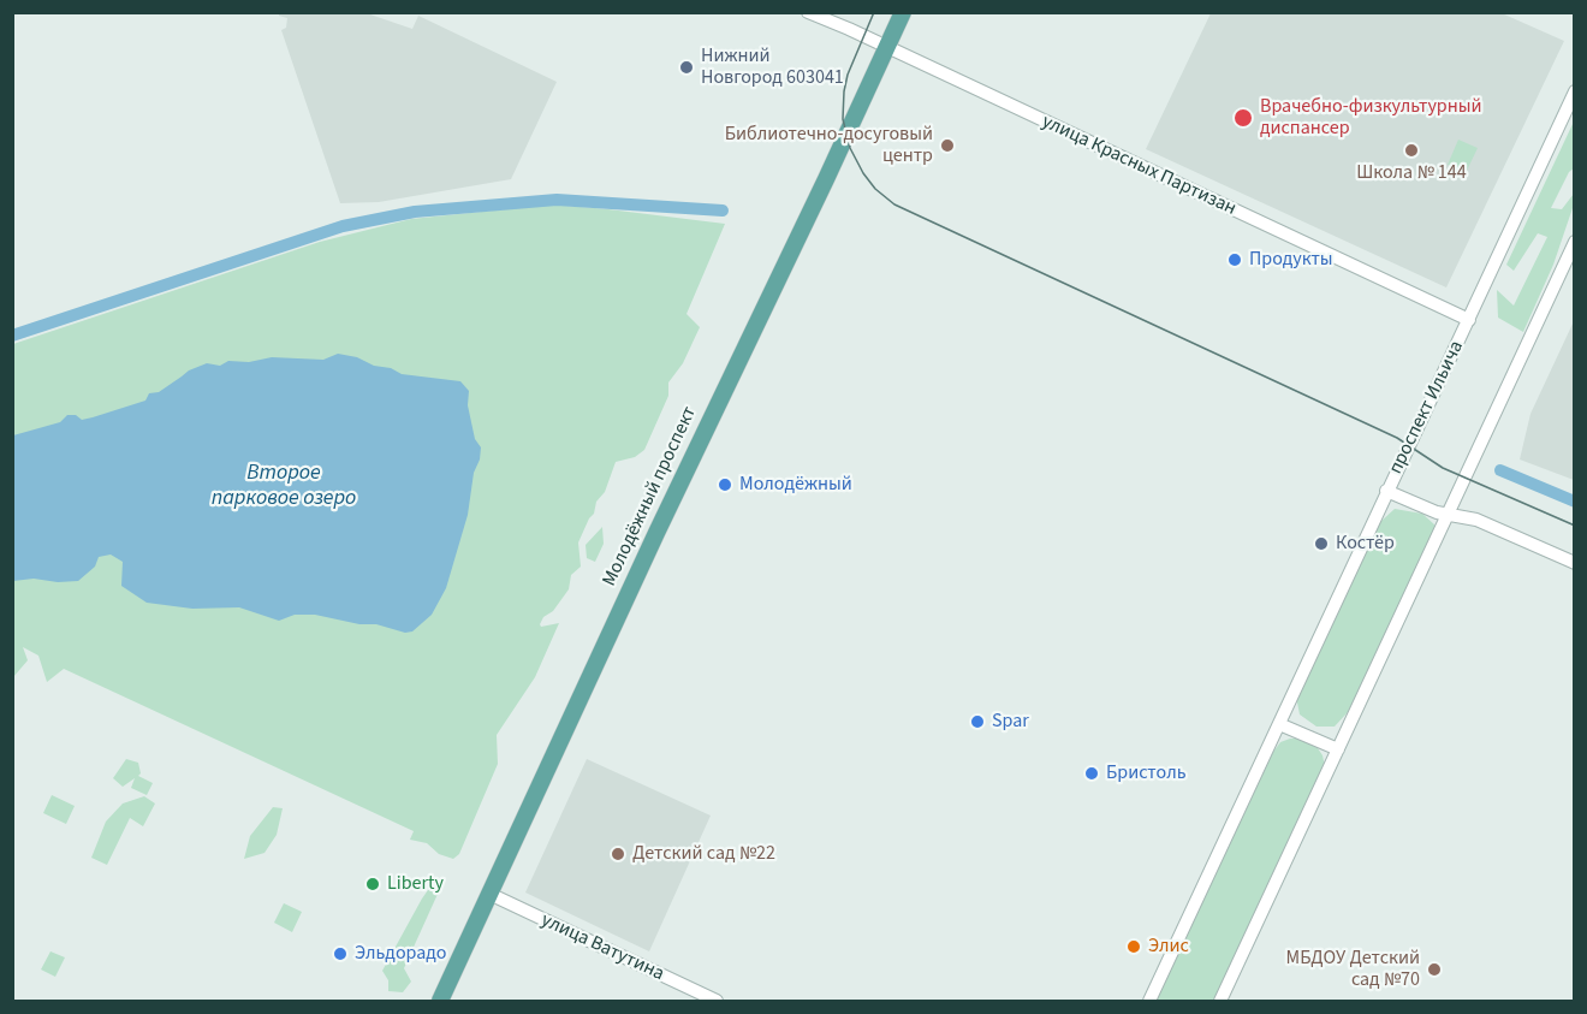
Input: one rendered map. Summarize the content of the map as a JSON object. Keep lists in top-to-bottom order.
{
  "streets": {
    "main road": ["Молодёжный проспект"],
    "street": ["улица Красных Партизан", "проспект Ильича", "улица Ватутина"]
  },
  "crossings": [
    ["улица Красных Партизан", "проспект Ильича"],
    ["улица Красных Партизан", "Молодёжный проспект"],
    ["Молодёжный проспект", "улица Ватутина"]
  ],
  "water": ["Второе парковое озеро"],
  "places": [
    "Нижний Новгород 603041",
    "Врачебно-физкультурный диспансер",
    "Библиотечно-досуговый центр",
    "Школа № 144",
    "Продукты",
    "Молодёжный",
    "Костёр",
    "Spar",
    "Бристоль",
    "Детский сад №22",
    "Liberty",
    "Элис",
    "Эльдорадо",
    "МБДОУ Детский сад №70"
  ]
}
